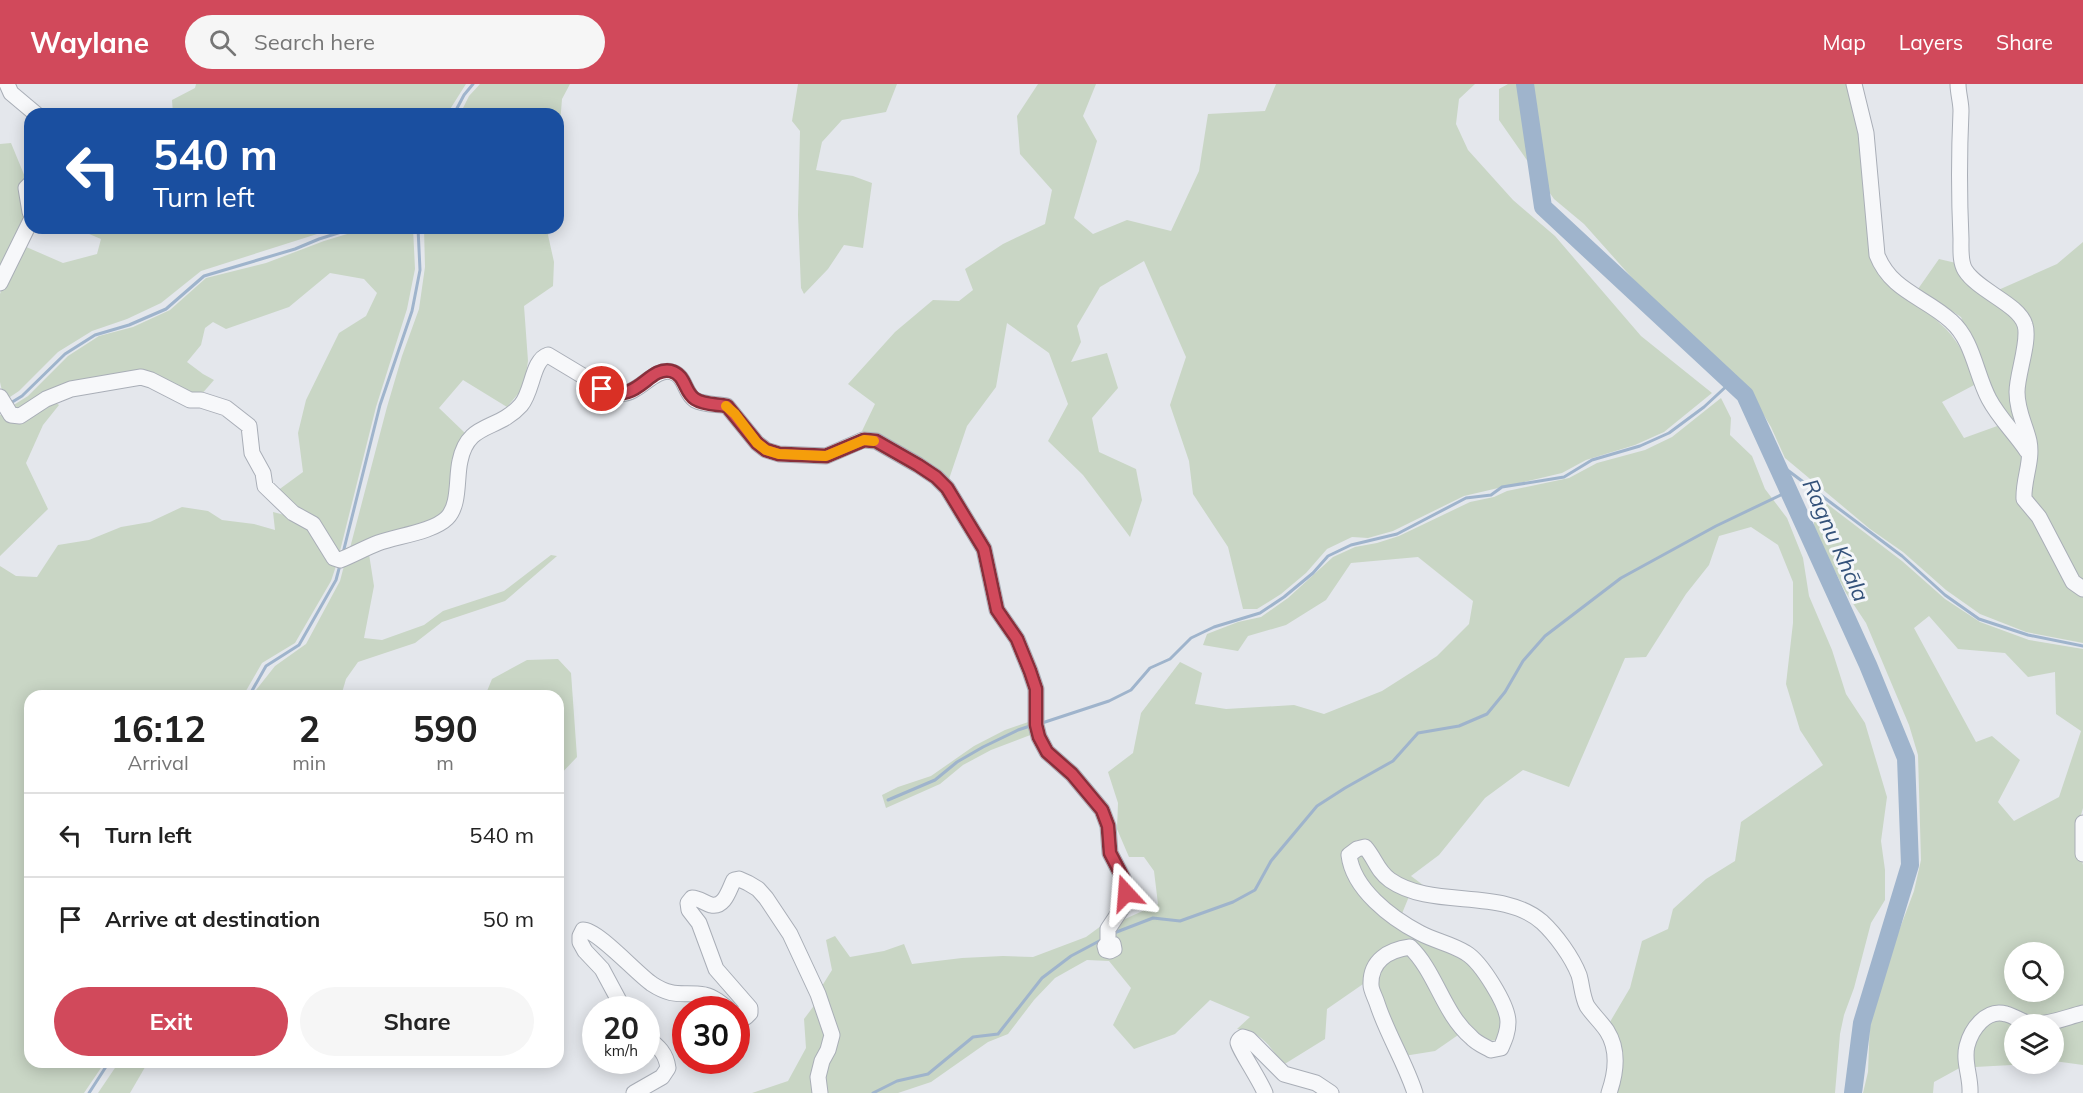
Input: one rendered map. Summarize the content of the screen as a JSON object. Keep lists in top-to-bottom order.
{
  "water": ["Ragnu Khāla"],
  "page": {
    "header": "Waylane",
    "search": "Search here",
    "nav": ["Map", "Layers", "Share"],
    "turn": ["540 m", "Turn left"],
    "eta": [
      "16:12",
      "Arrival",
      "2",
      "min",
      "590",
      "m"
    ],
    "list": [
      {
        "name": "Turn left",
        "value": "540 m"
      },
      {
        "name": "Arrive at destination",
        "value": "50 m"
      }
    ],
    "buttons": ["Exit", "Share"],
    "speed": "20 km/h",
    "limit": "30"
  }
}
